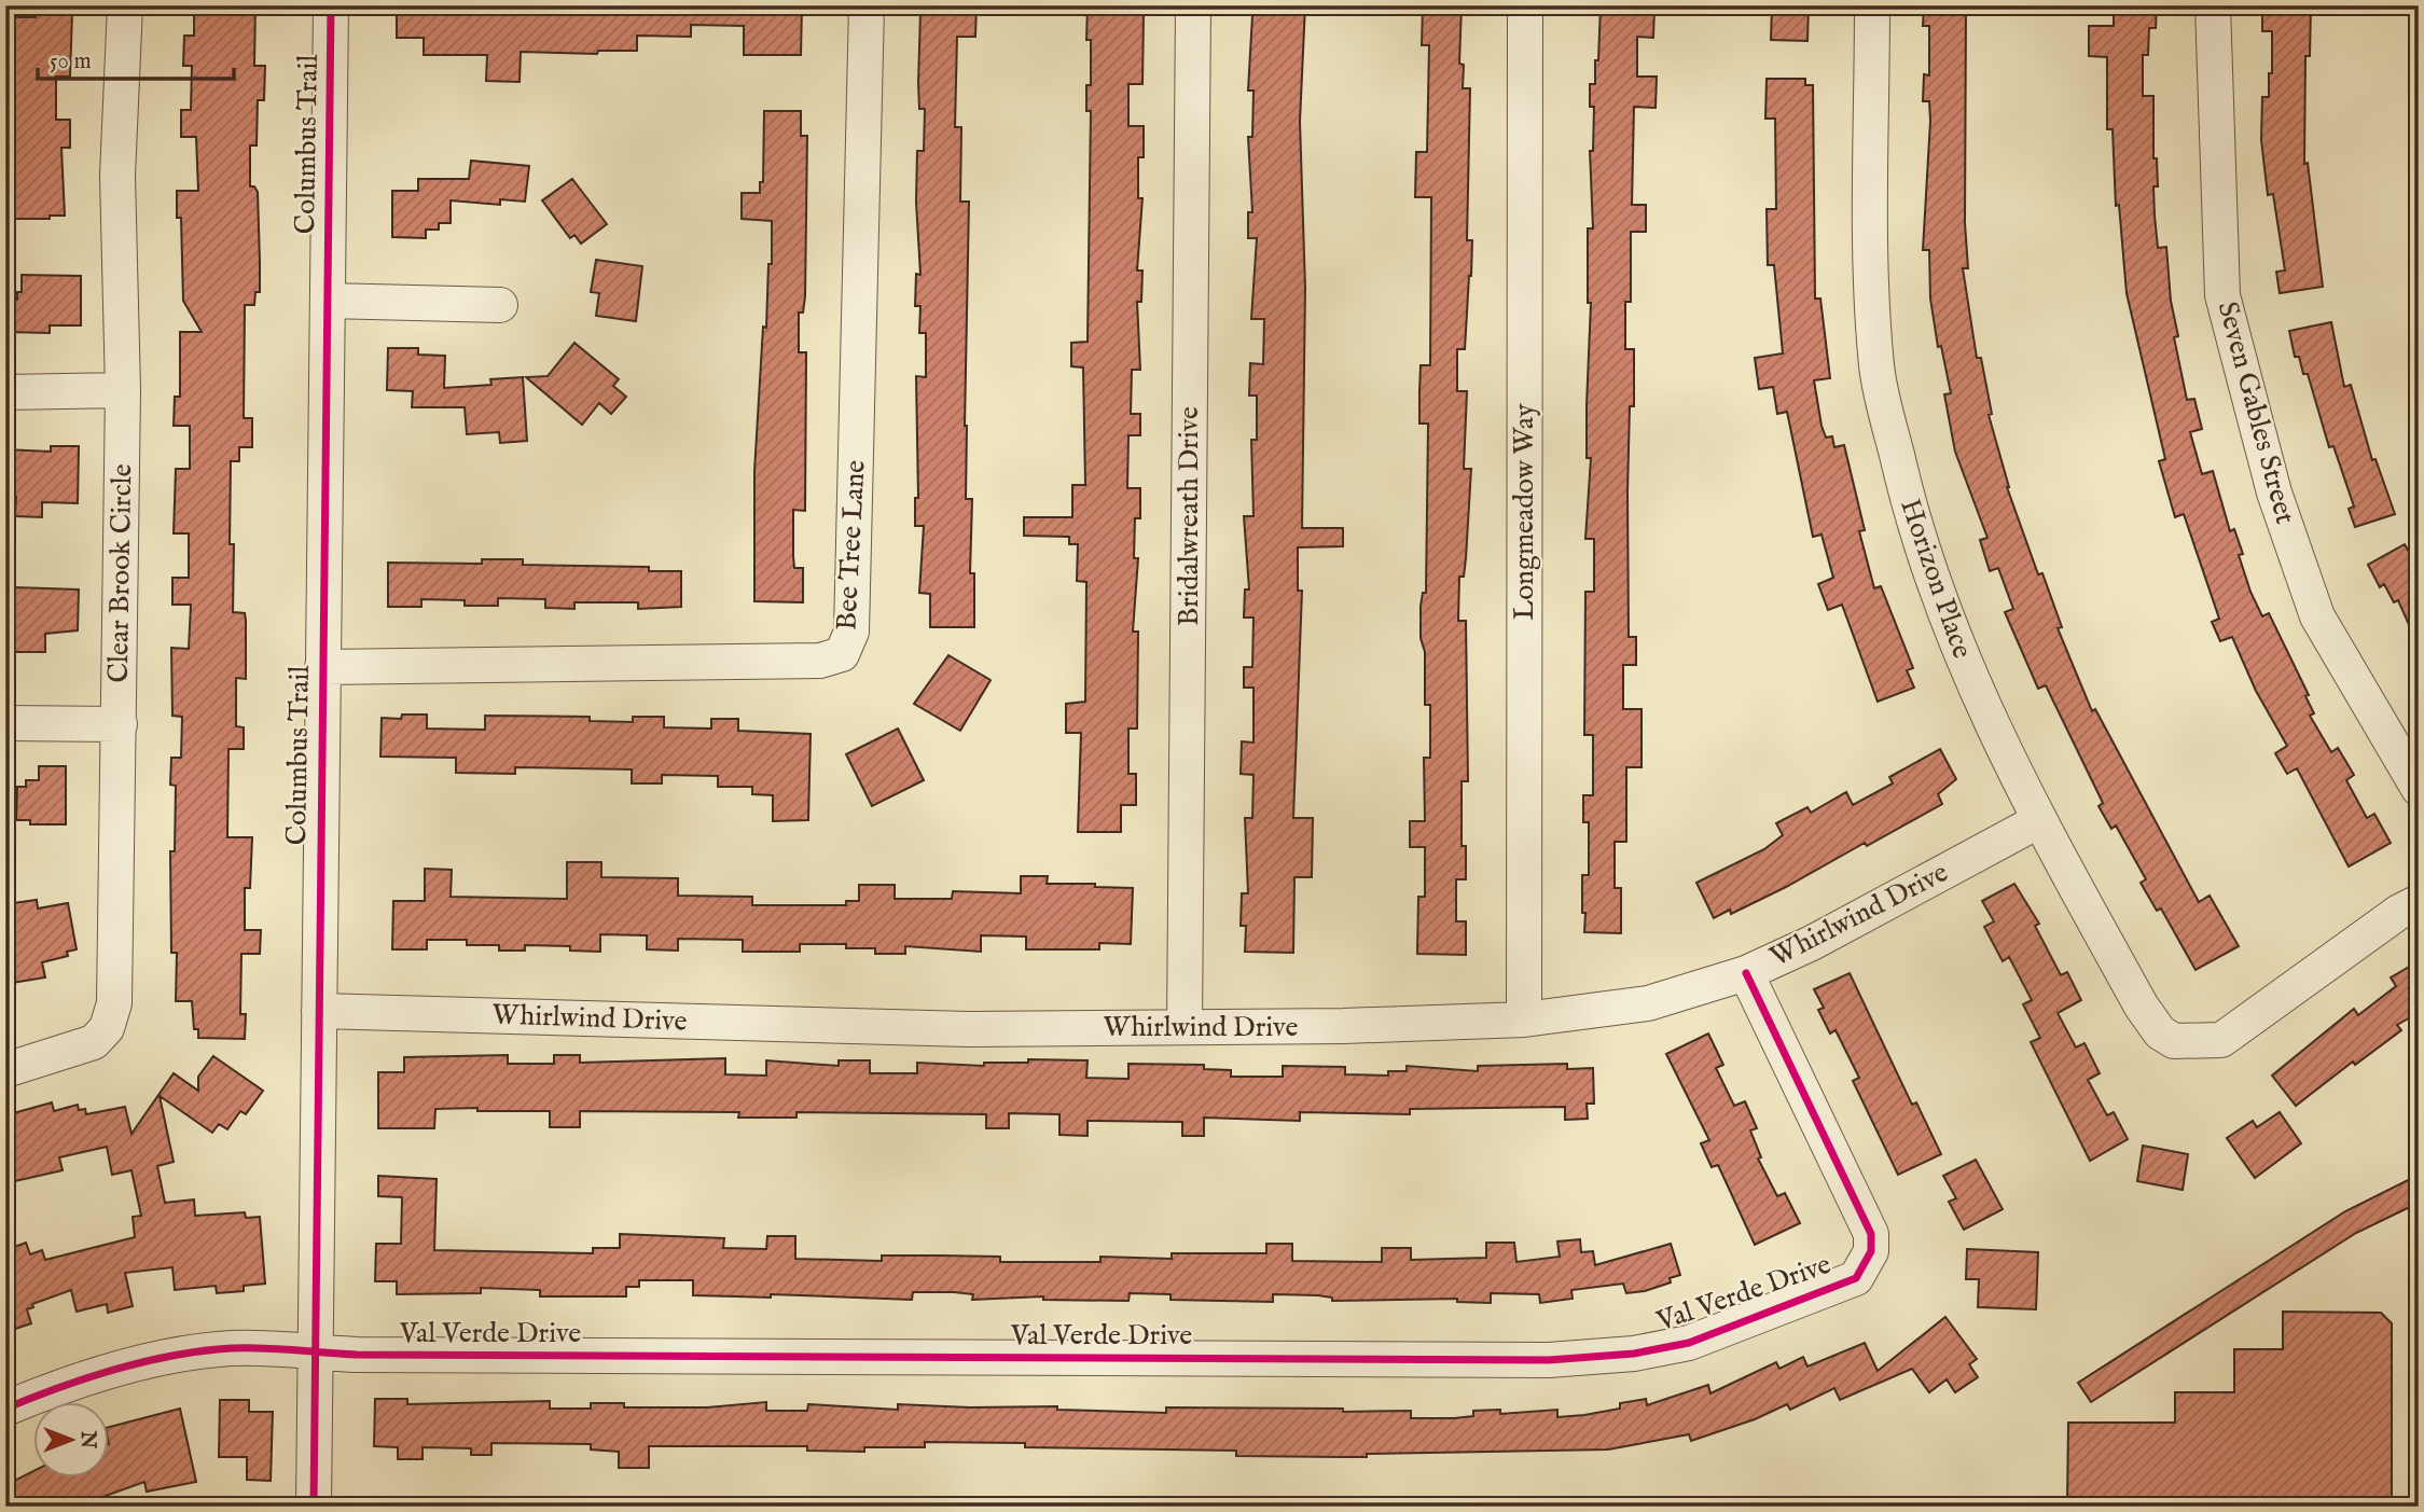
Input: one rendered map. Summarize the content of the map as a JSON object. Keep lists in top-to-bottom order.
{
  "streets": {
    "street": [
      "Columbus Trail",
      "Seven Gables Street",
      "Longmeadow Way",
      "Bridalwreath Drive",
      "Bee Tree Lane",
      "Clear Brook Circle",
      "Horizon Place",
      "Whirlwind Drive",
      "Val Verde Drive"
    ]
  },
  "crossings": [
    ["Columbus Trail", "Bee Tree Lane"],
    ["Columbus Trail", "Whirlwind Drive"],
    ["Columbus Trail", "Val Verde Drive"],
    ["Longmeadow Way", "Whirlwind Drive"],
    ["Bridalwreath Drive", "Whirlwind Drive"],
    ["Horizon Place", "Whirlwind Drive"],
    ["Whirlwind Drive", "Val Verde Drive"]
  ],
  "scale_bar": "50 m",
  "north": "right"
}
